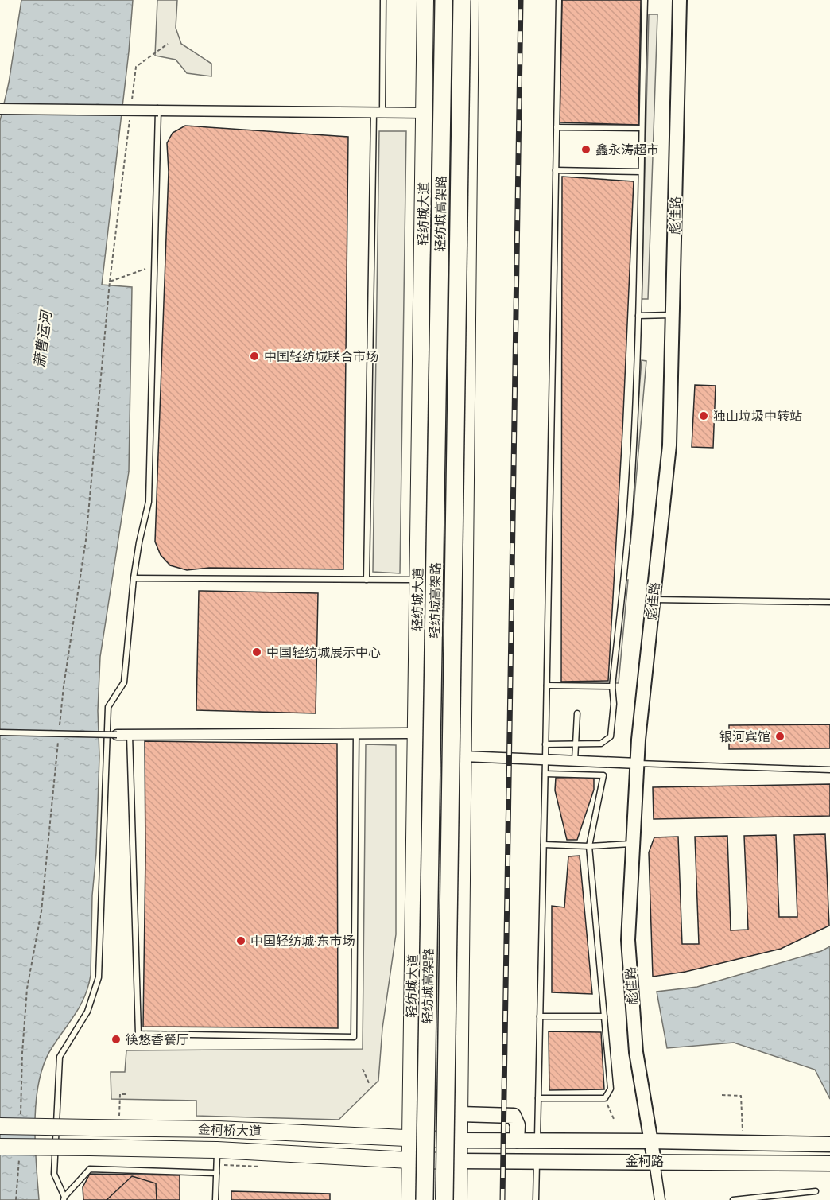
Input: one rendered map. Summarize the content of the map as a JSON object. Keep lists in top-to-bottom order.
{
  "streets": {
    "highway": ["轻纺城高架路"],
    "main road": ["轻纺城大道", "金柯桥大道", "金柯路"],
    "street": ["彪佳路"]
  },
  "crossings": [
    ["轻纺城大道", "金柯桥大道"],
    ["彪佳路", "金柯路"],
    ["金柯桥大道", "金柯路"]
  ],
  "water": ["萧曹运河"],
  "places": [
    "鑫永涛超市",
    "中国轻纺城联合市场",
    "独山垃圾中转站",
    "中国轻纺城展示中心",
    "银河宾馆",
    "中国轻纺城·东市场",
    "筷悠香餐厅"
  ]
}
